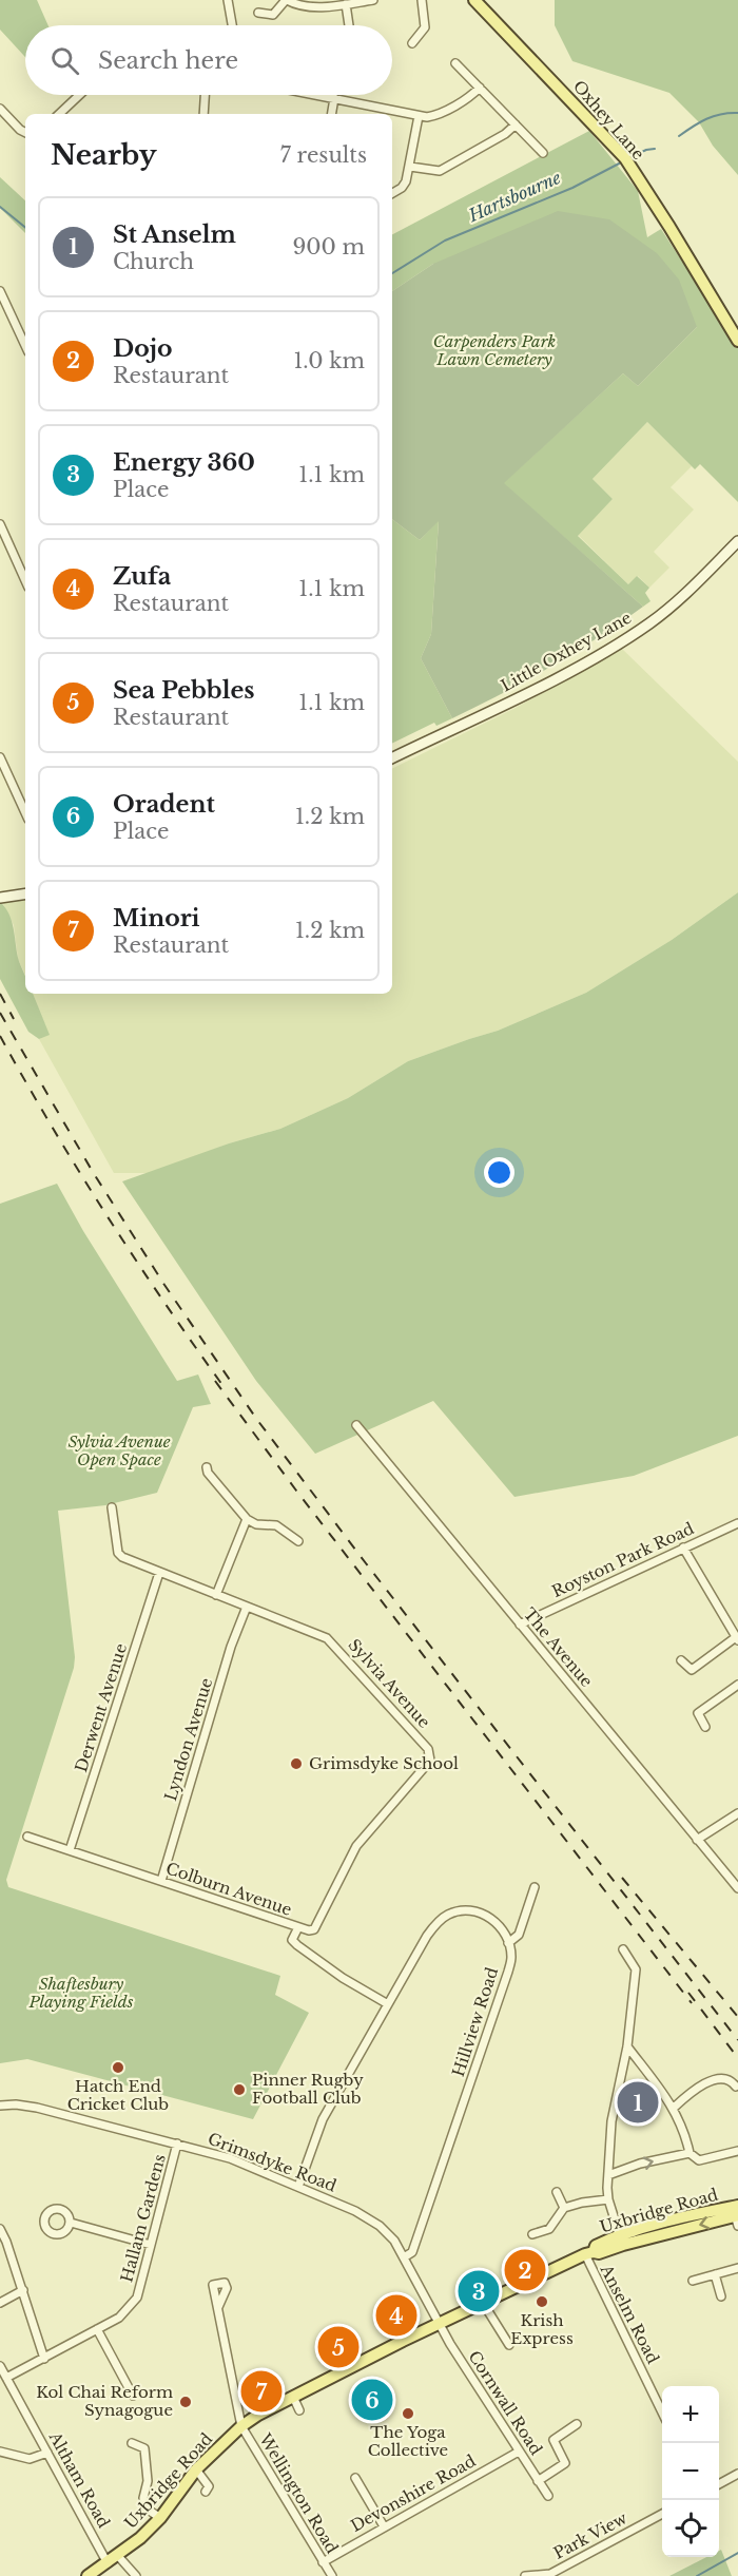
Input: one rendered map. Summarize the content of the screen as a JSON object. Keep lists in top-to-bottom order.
{
  "streets": {
    "main road": ["Oxhey Lane", "Little Oxhey Lane", "Uxbridge Road"],
    "street": [
      "Royston Park Road",
      "The Avenue",
      "Sylvia Avenue",
      "Derwent Avenue",
      "Lyndon Avenue",
      "Colburn Avenue",
      "Hillview Road",
      "Grimsdyke Road",
      "Hallam Gardens",
      "Anselm Road",
      "Cornwall Road",
      "Altham Road",
      "Wellington Road",
      "Devonshire Road",
      "Park View"
    ]
  },
  "crossings": [
    ["Royston Park Road", "The Avenue"],
    ["Sylvia Avenue", "Derwent Avenue"],
    ["Sylvia Avenue", "Lyndon Avenue"],
    ["Sylvia Avenue", "Colburn Avenue"],
    ["Derwent Avenue", "Colburn Avenue"],
    ["Lyndon Avenue", "Colburn Avenue"],
    ["Hillview Road", "Grimsdyke Road"],
    ["Grimsdyke Road", "Uxbridge Road"],
    ["Grimsdyke Road", "Hallam Gardens"],
    ["Grimsdyke Road", "Cornwall Road"],
    ["Uxbridge Road", "Anselm Road"],
    ["Uxbridge Road", "Cornwall Road"],
    ["Uxbridge Road", "Altham Road"],
    ["Uxbridge Road", "Wellington Road"],
    ["Hallam Gardens", "Altham Road"],
    ["Cornwall Road", "Devonshire Road"],
    ["Wellington Road", "Devonshire Road"]
  ],
  "water": ["Hartsbourne"],
  "parks": ["Carpenders Park Lawn Cemetery", "Sylvia Avenue Open Space", "Shaftesbury Playing Fields"],
  "places": [
    "Grimsdyke School",
    "Hatch End Cricket Club",
    "Pinner Rugby Football Club",
    "Krish Express",
    "Kol Chai Reform Synagogue",
    "The Yoga Collective"
  ],
  "page": {
    "search": "Search here",
    "heading": ["Nearby", "7 results"],
    "list": [
      {
        "mark": "1",
        "name": "St Anselm",
        "note": "Church",
        "value": "900 m"
      },
      {
        "mark": "2",
        "name": "Dojo",
        "note": "Restaurant",
        "value": "1.0 km"
      },
      {
        "mark": "3",
        "name": "Energy 360",
        "note": "Place",
        "value": "1.1 km"
      },
      {
        "mark": "4",
        "name": "Zufa",
        "note": "Restaurant",
        "value": "1.1 km"
      },
      {
        "mark": "5",
        "name": "Sea Pebbles",
        "note": "Restaurant",
        "value": "1.1 km"
      },
      {
        "mark": "6",
        "name": "Oradent",
        "note": "Place",
        "value": "1.2 km"
      },
      {
        "mark": "7",
        "name": "Minori",
        "note": "Restaurant",
        "value": "1.2 km"
      }
    ],
    "pins": [
      "1",
      "2",
      "3",
      "4",
      "5",
      "7",
      "6"
    ],
    "map_buttons": ["+", "−"]
  }
}
